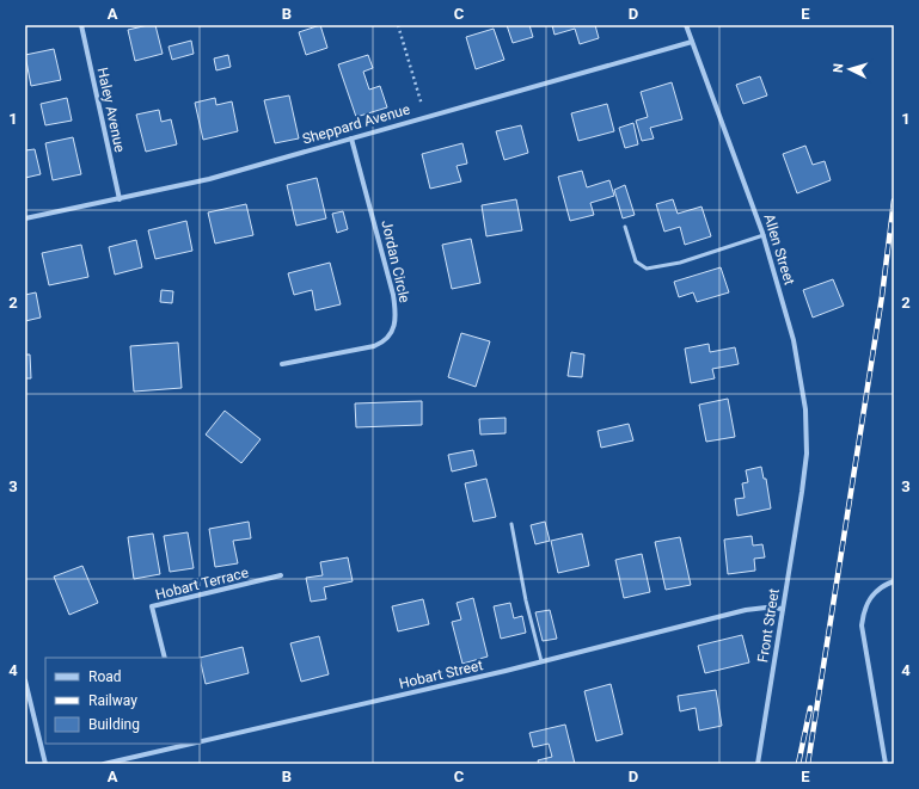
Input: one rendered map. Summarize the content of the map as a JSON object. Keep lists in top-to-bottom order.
{
  "streets": {
    "street": [
      "Haley Avenue",
      "Sheppard Avenue",
      "Allen Street",
      "Jordan Circle",
      "Hobart Terrace",
      "Front Street",
      "Hobart Street"
    ]
  },
  "crossings": [
    ["Haley Avenue", "Sheppard Avenue"],
    ["Sheppard Avenue", "Allen Street"],
    ["Sheppard Avenue", "Jordan Circle"],
    ["Allen Street", "Front Street"],
    ["Front Street", "Hobart Street"]
  ],
  "legend": ["Road", "Railway", "Building"],
  "north": "left",
  "grid": {
    "columns": [
      "A",
      "B",
      "C",
      "D",
      "E"
    ],
    "rows": [
      "1",
      "2",
      "3",
      "4"
    ]
  }
}
